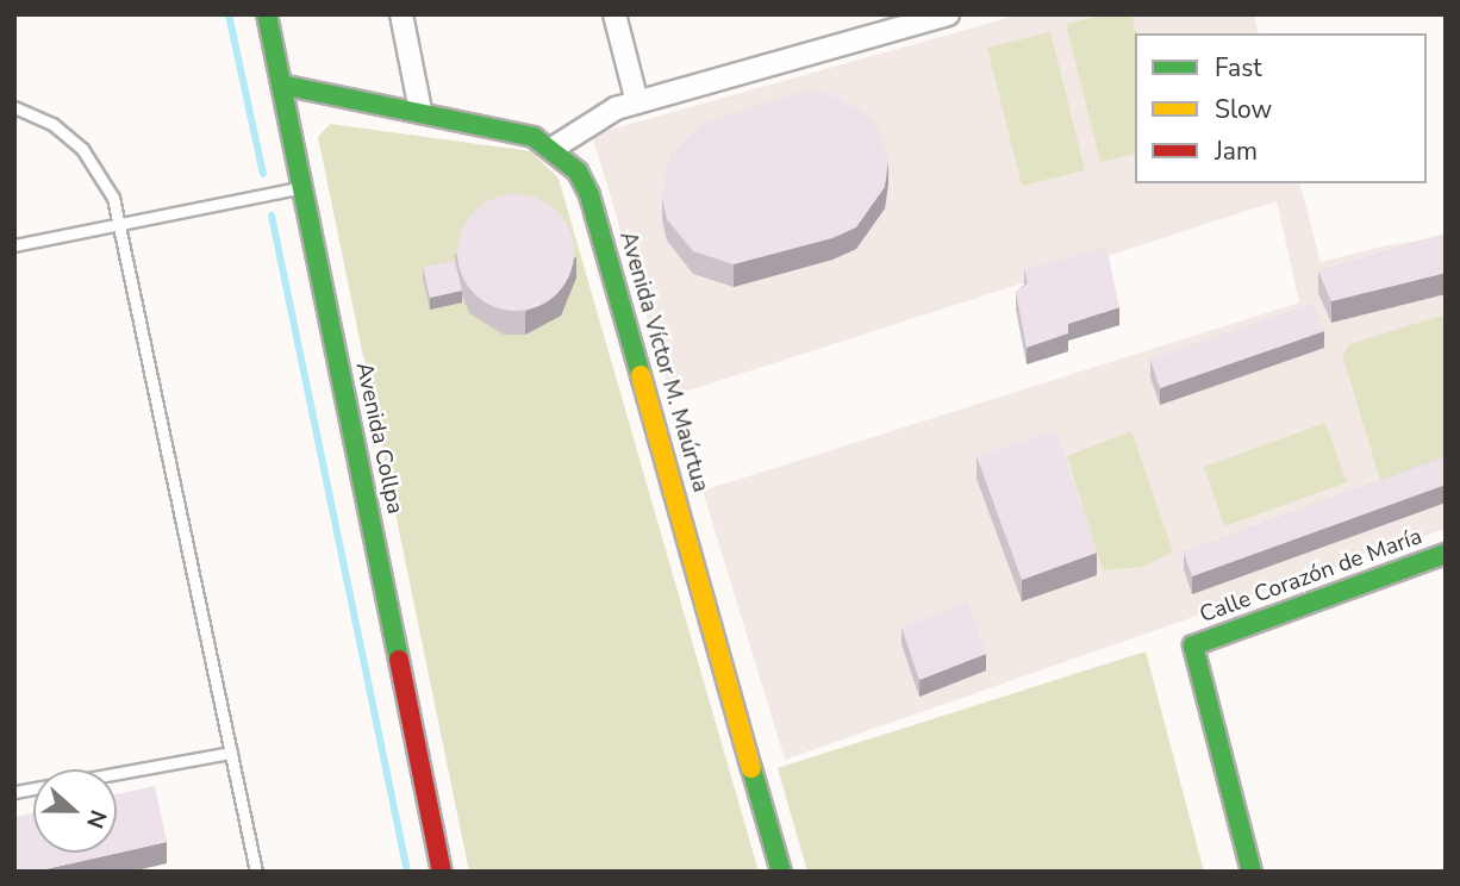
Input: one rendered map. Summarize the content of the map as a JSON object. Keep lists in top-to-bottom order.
{
  "streets": {
    "street": ["Avenida Víctor M. Maúrtua", "Avenida Collpa", "Calle Corazón de María"]
  },
  "crossings": [
    ["Avenida Víctor M. Maúrtua", "Avenida Collpa"]
  ],
  "legend": ["Fast", "Slow", "Jam"],
  "north": "right"
}
